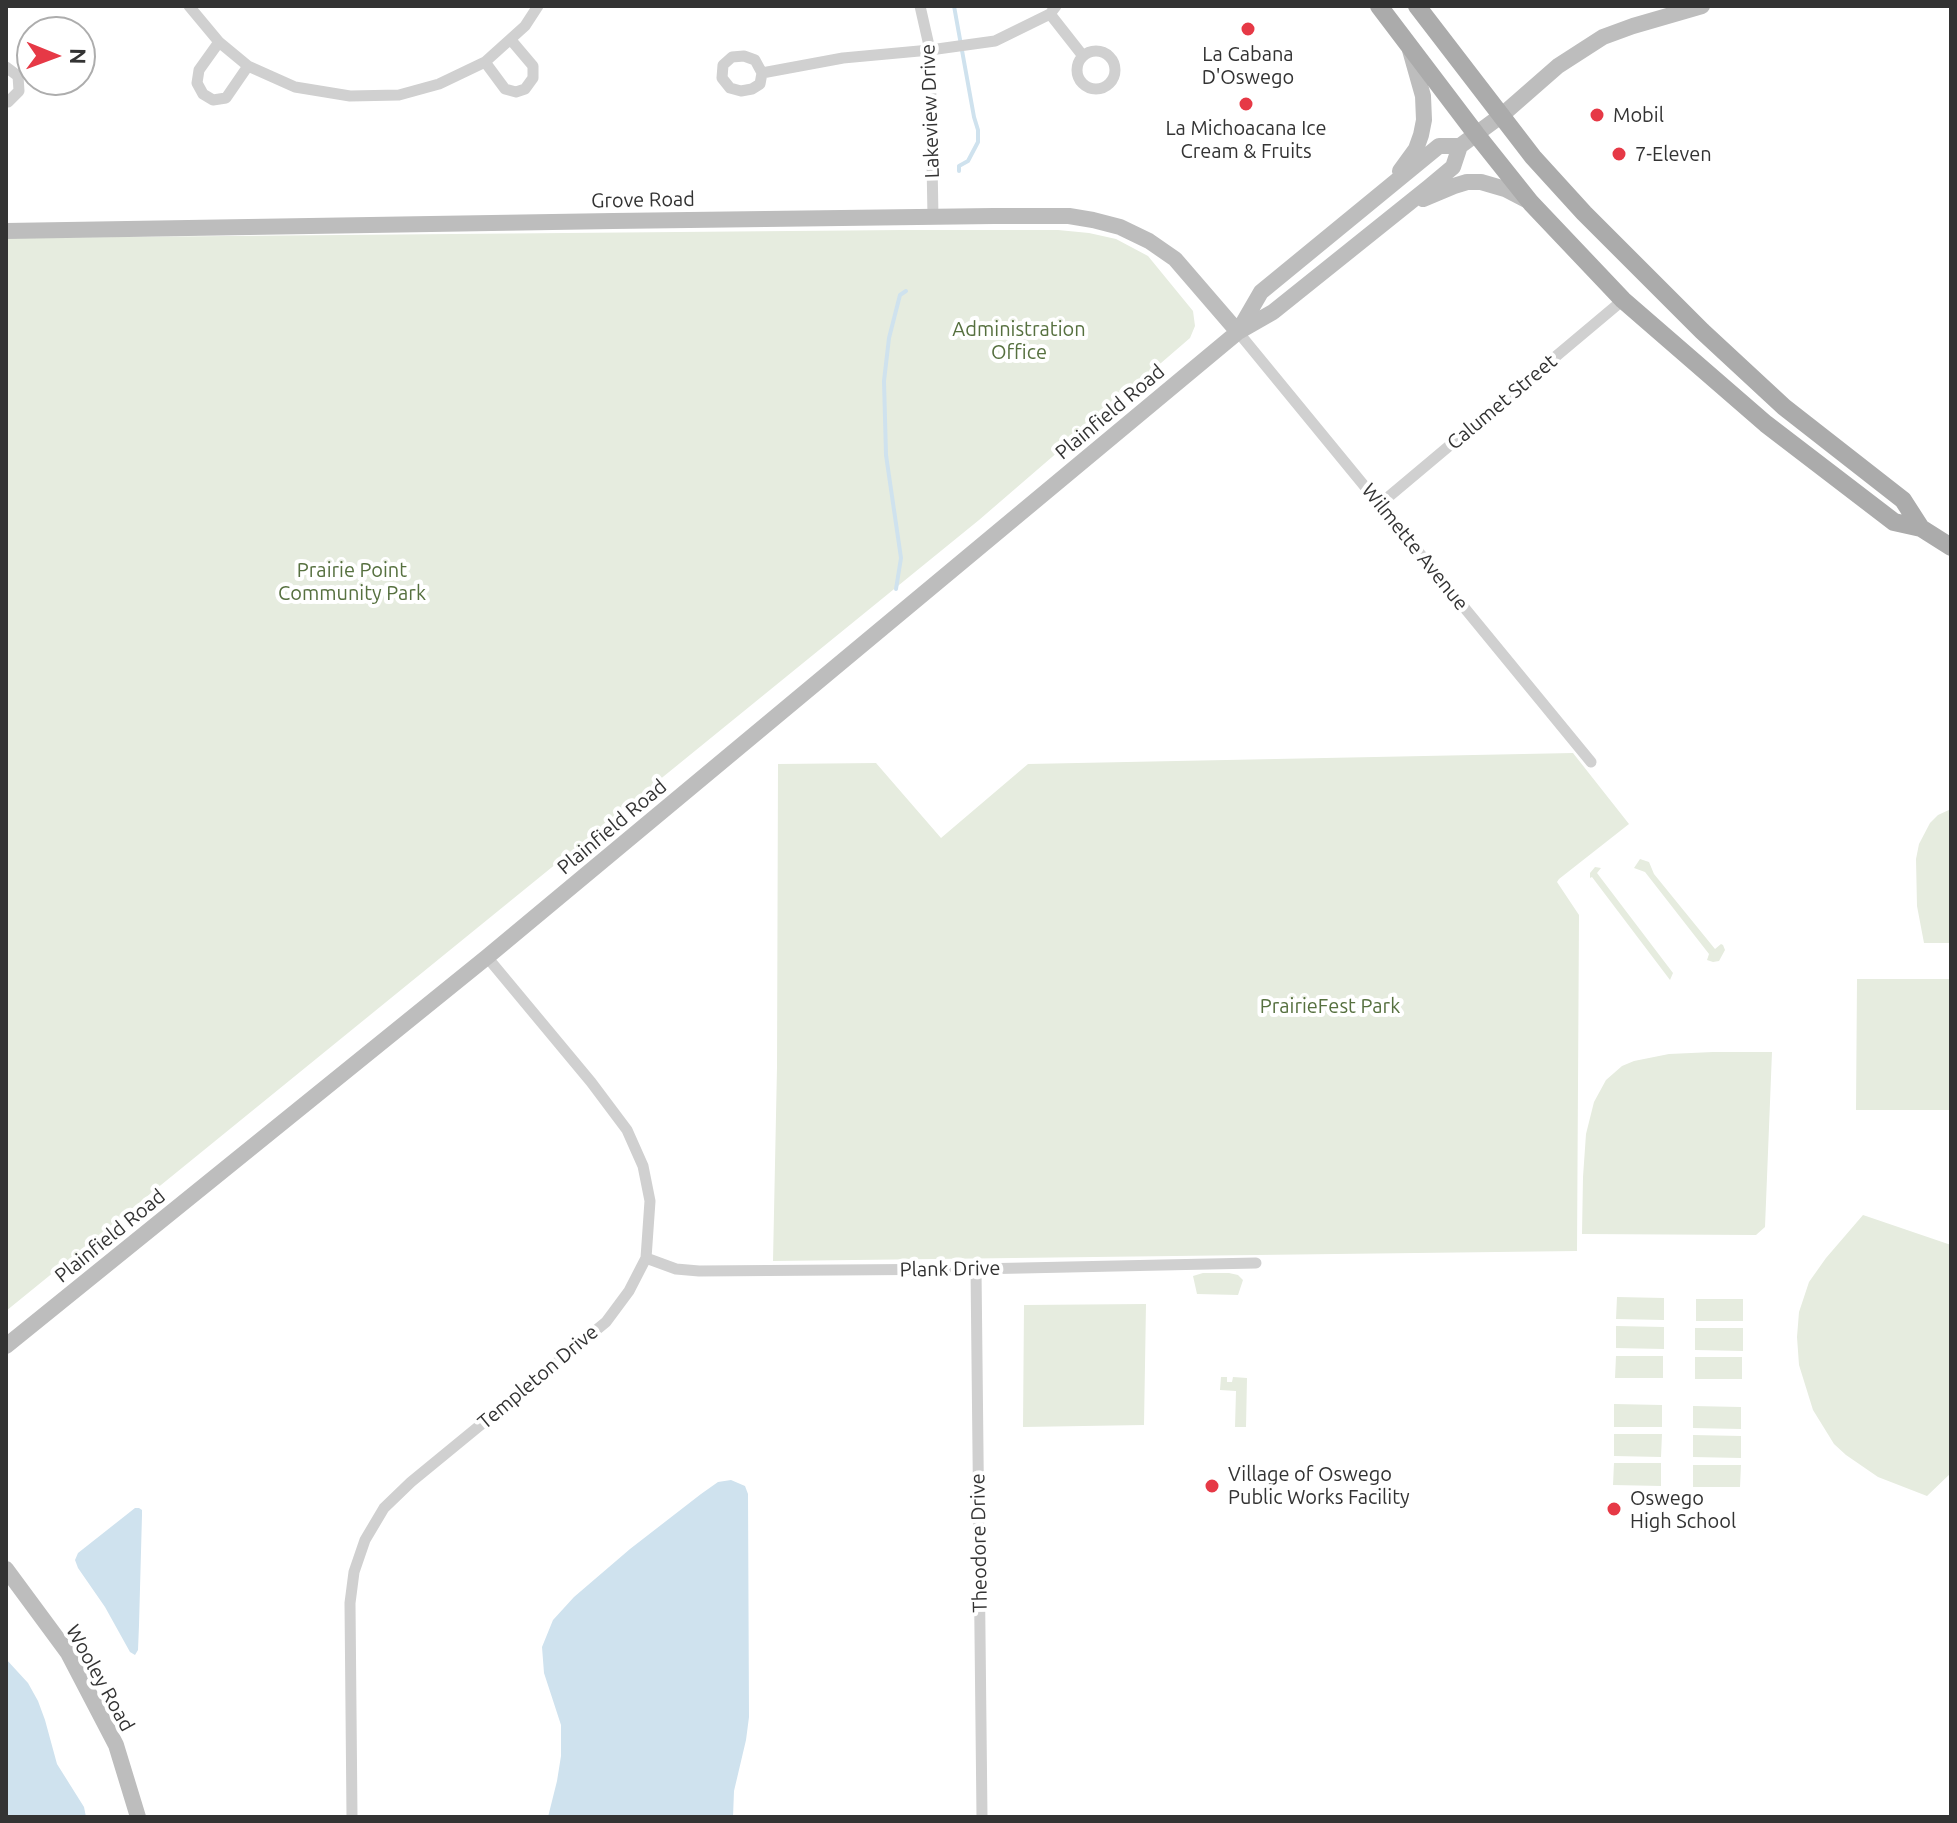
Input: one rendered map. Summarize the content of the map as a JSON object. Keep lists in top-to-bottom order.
{
  "streets": {
    "main road": ["Grove Road", "Plainfield Road", "Wooley Road"],
    "street": [
      "Lakeview Drive",
      "Calumet Street",
      "Wilmette Avenue",
      "Plank Drive",
      "Templeton Drive",
      "Theodore Drive"
    ]
  },
  "crossings": [
    ["Lakeview Drive", "Grove Road"],
    ["Grove Road", "Plainfield Road"],
    ["Grove Road", "Wilmette Avenue"],
    ["Calumet Street", "Wilmette Avenue"],
    ["Plainfield Road", "Wilmette Avenue"],
    ["Plainfield Road", "Templeton Drive"],
    ["Plank Drive", "Templeton Drive"],
    ["Plank Drive", "Theodore Drive"]
  ],
  "parks": ["Administration Office", "Prairie Point Community Park", "PrairieFest Park"],
  "places": [
    "La Cabana D'Oswego",
    "La Michoacana Ice Cream & Fruits",
    "Mobil",
    "7-Eleven",
    "Village of Oswego Public Works Facility",
    "Oswego High School"
  ],
  "north": "right"
}
